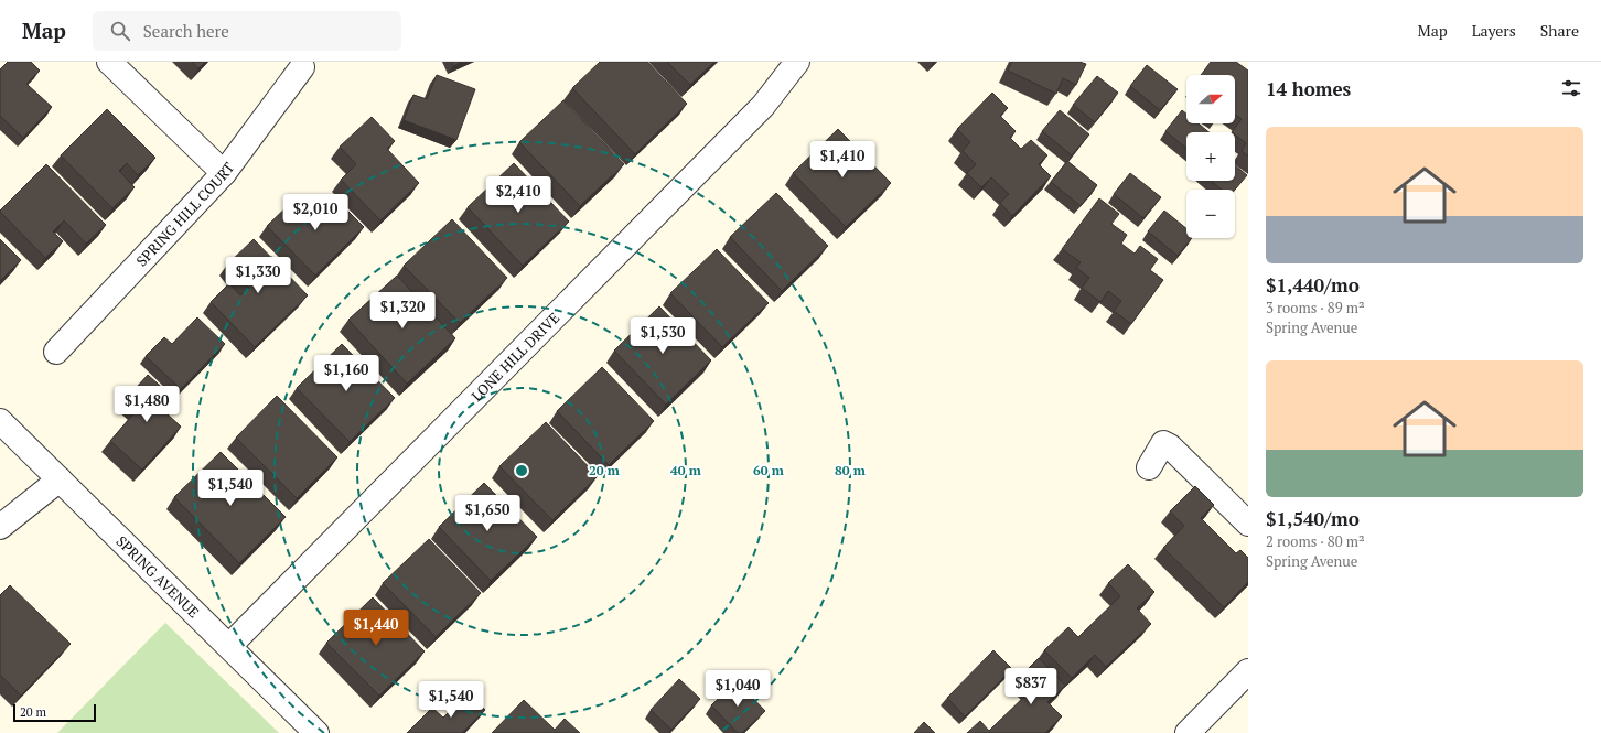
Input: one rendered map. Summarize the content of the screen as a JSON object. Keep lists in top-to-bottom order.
{
  "streets": {
    "street": ["SPRING HILL COURT", "LONE HILL DRIVE", "SPRING AVENUE"]
  },
  "crossings": [
    ["LONE HILL DRIVE", "SPRING AVENUE"]
  ],
  "scale_bar": "20 m",
  "north": "right",
  "page": {
    "header": "Map",
    "search": "Search here",
    "nav": ["Map", "Layers", "Share"],
    "heading": "14 homes",
    "map_buttons": ["+", "−"],
    "list": [
      {
        "name": "$1,440/mo",
        "note": "3 rooms · 89 m² · Spring Avenue"
      },
      {
        "name": "$1,540/mo",
        "note": "2 rooms · 80 m² · Spring Avenue"
      }
    ],
    "price": [
      "$1,410",
      "$2,410",
      "$2,010",
      "$1,330",
      "$1,320",
      "$1,530",
      "$1,160",
      "$1,480",
      "$1,540",
      "$1,650",
      "$1,440",
      "$837",
      "$1,040",
      "$1,540"
    ],
    "scale": "20 m"
  },
  "rings": [
    "20 m",
    "40 m",
    "60 m",
    "80 m"
  ]
}
